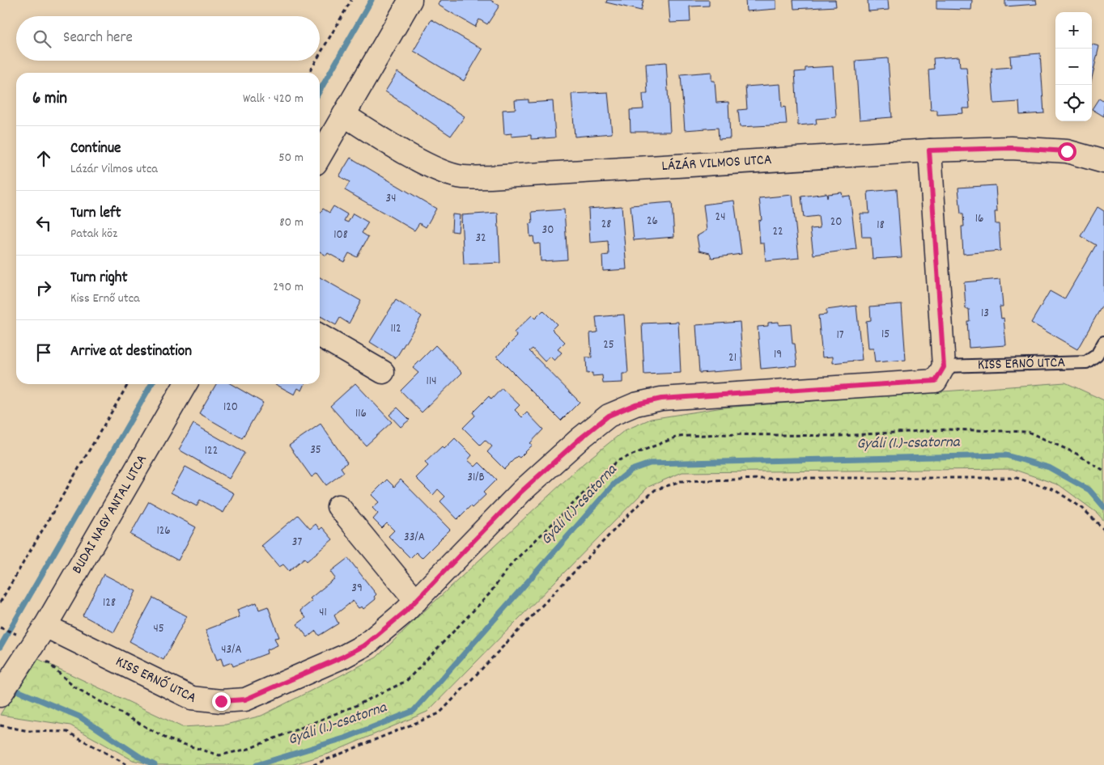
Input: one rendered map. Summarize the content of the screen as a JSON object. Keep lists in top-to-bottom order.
{
  "streets": {
    "street": ["LÁZÁR VILMOS UTCA", "KISS ERNŐ UTCA", "BUDAI NAGY ANTAL UTCA"]
  },
  "crossings": [
    ["KISS ERNŐ UTCA", "BUDAI NAGY ANTAL UTCA"]
  ],
  "water": ["Gyáli (1.)-csatorna"],
  "house_numbers": [
    "34",
    "24",
    "16",
    "26",
    "20",
    "28",
    "18",
    "30",
    "22",
    "108",
    "32",
    "13",
    "112",
    "15",
    "17",
    "25",
    "19",
    "21",
    "114",
    "120",
    "116",
    "35",
    "122",
    "31/B",
    "126",
    "33/A",
    "37",
    "39",
    "128",
    "41",
    "45",
    "43/A"
  ],
  "page": {
    "map_buttons": ["+", "−"],
    "search": "Search here",
    "heading": ["6 min", "Walk · 420 m"],
    "list": [
      ["Continue", "Lázár Vilmos utca", "50 m"],
      ["Turn left", "Patak köz", "80 m"],
      ["Turn right", "Kiss Ernő utca", "290 m"],
      "Arrive at destination"
    ]
  }
}
